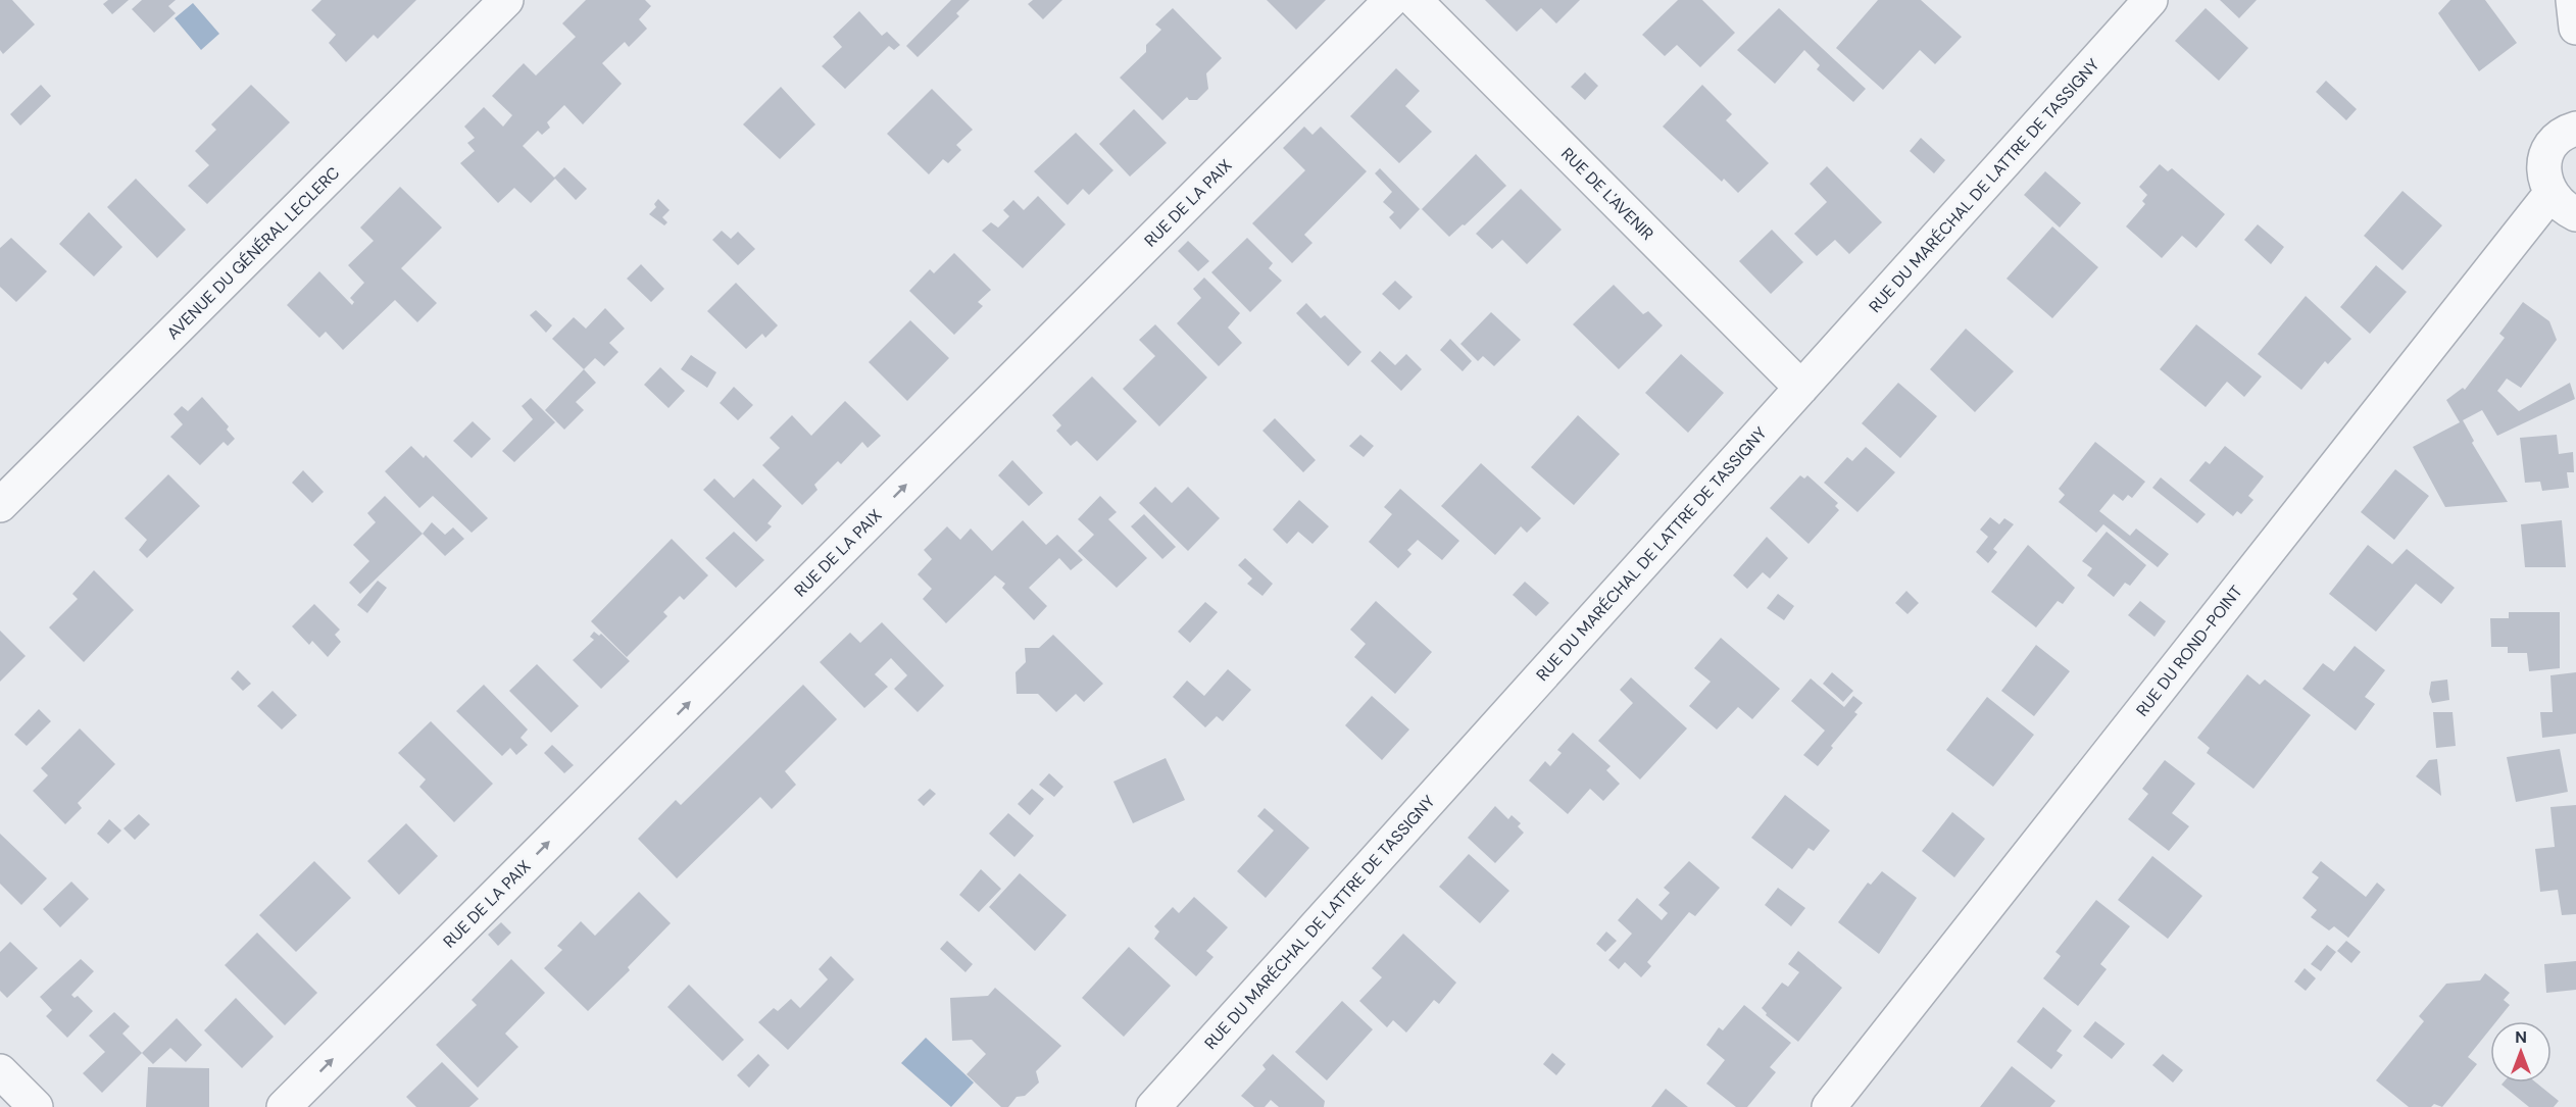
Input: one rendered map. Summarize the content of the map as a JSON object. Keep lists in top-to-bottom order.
{
  "streets": {
    "street": [
      "RUE DU MARÉCHAL DE LATTRE DE TASSIGNY",
      "RUE DE L'AVENIR",
      "RUE DE LA PAIX",
      "AVENUE DU GÉNÉRAL LECLERC",
      "RUE DU ROND-POINT"
    ]
  },
  "crossings": [
    ["RUE DU MARÉCHAL DE LATTRE DE TASSIGNY", "RUE DE L'AVENIR"]
  ],
  "one_way": ["RUE DE LA PAIX"],
  "north": "top"
}
